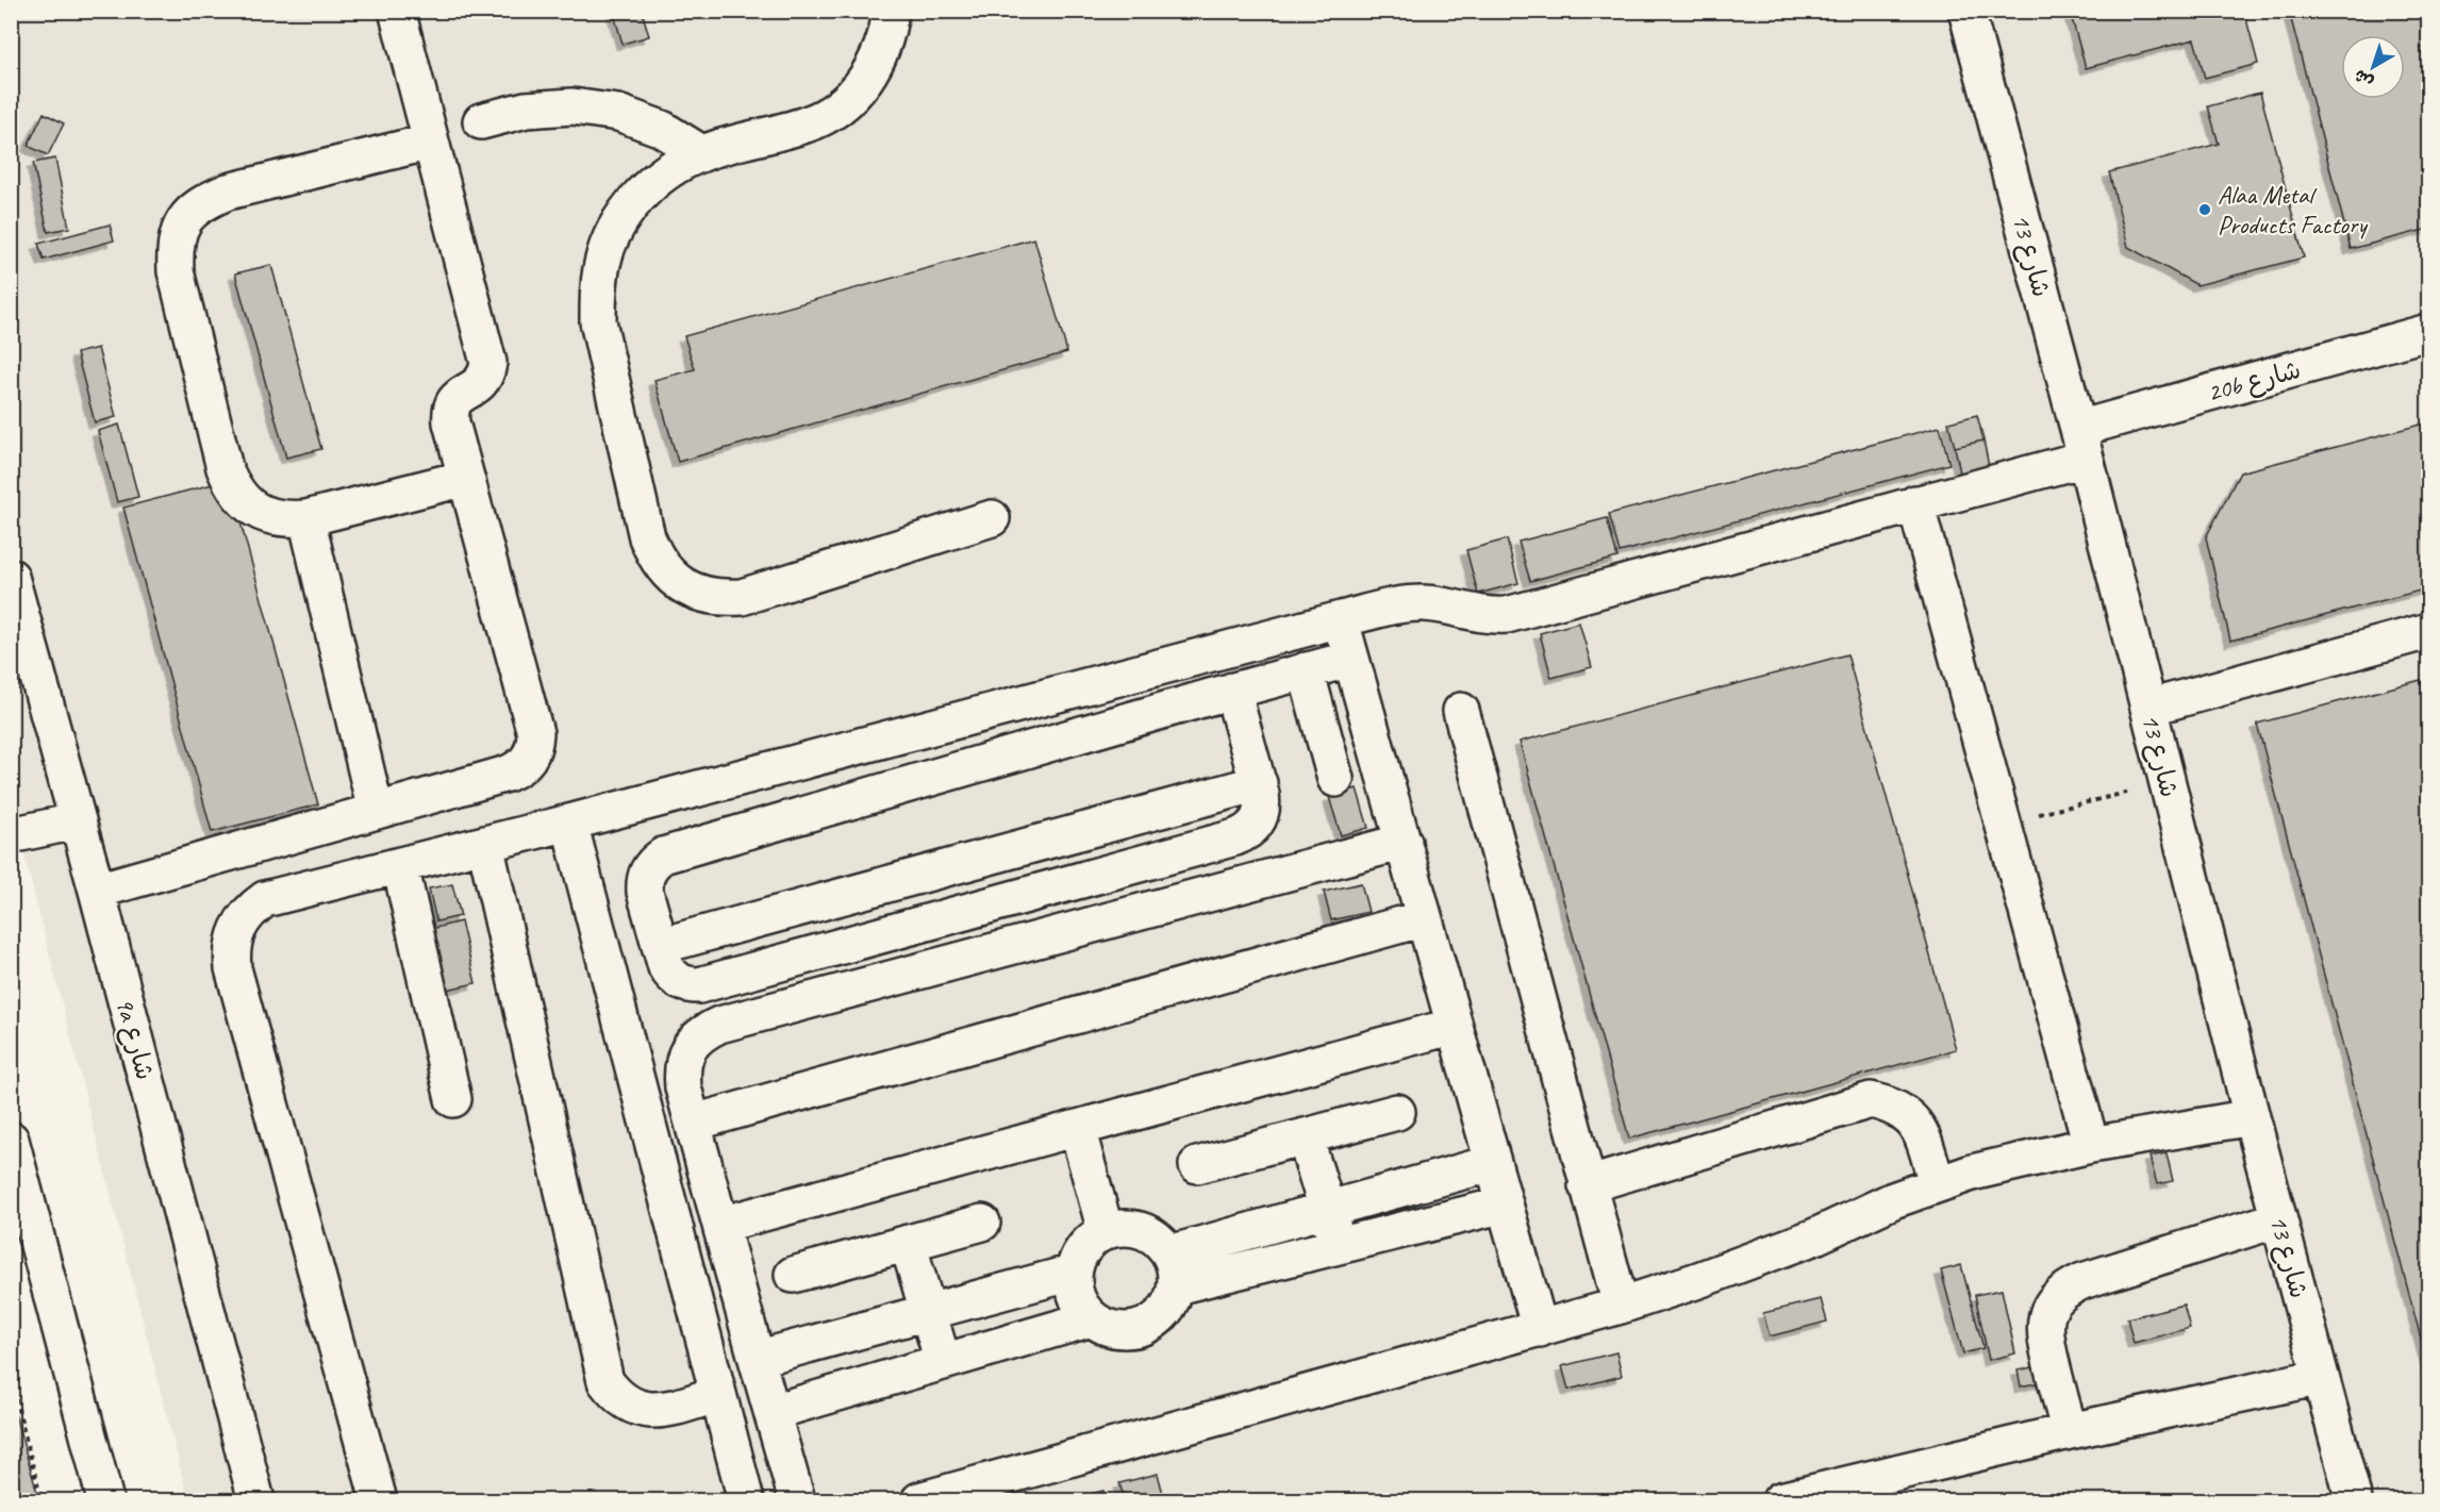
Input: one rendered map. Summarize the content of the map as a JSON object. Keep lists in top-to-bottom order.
{
  "streets": {
    "street": ["شارع 13", "20b شارع", "9a شارع"]
  },
  "crossings": [
    ["شارع 13", "20b شارع"]
  ],
  "places": ["Alaa Metal Products Factory"],
  "north": "bottom left"
}
